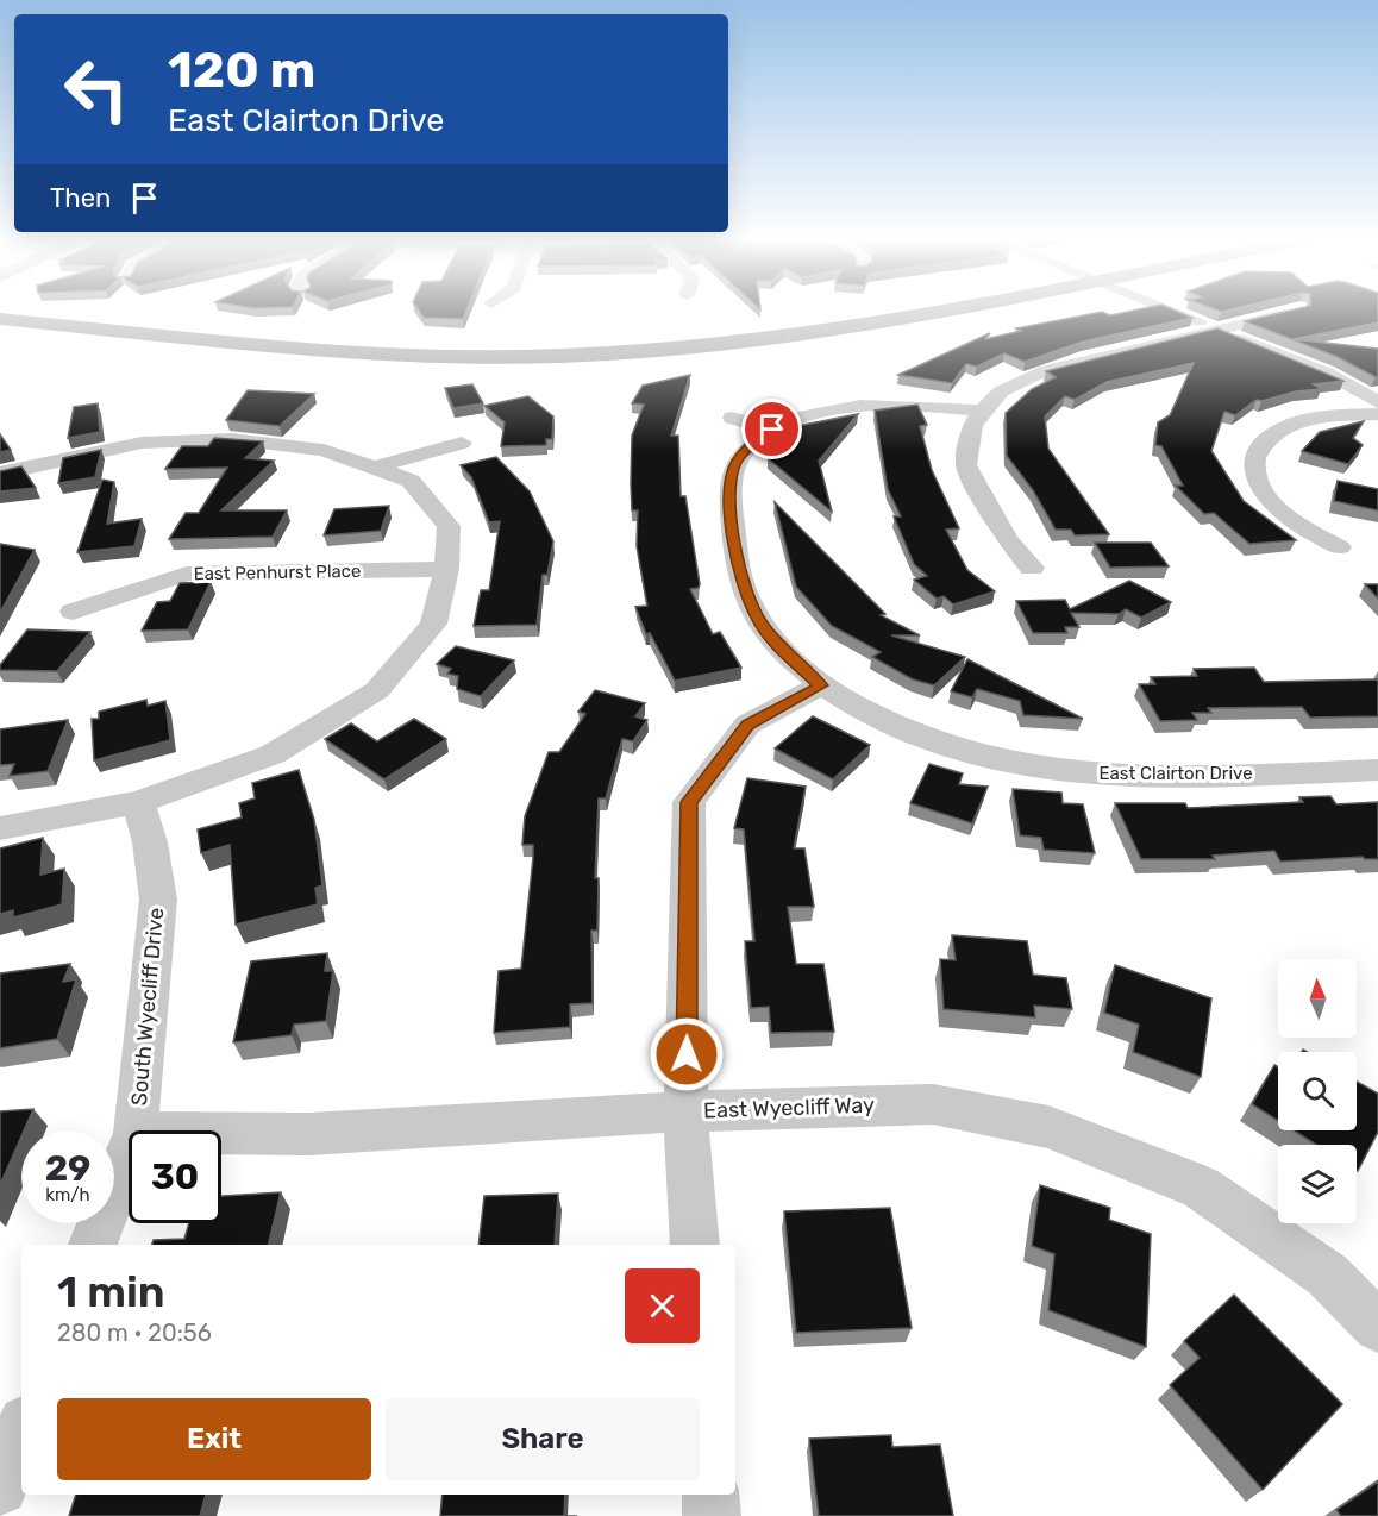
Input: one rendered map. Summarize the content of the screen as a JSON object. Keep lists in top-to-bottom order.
{
  "streets": {
    "street": [
      "East Penhurst Place",
      "East Clairton Drive",
      "South Wyecliff Drive",
      "East Wyecliff Way"
    ]
  },
  "north": "top",
  "page": {
    "turn": ["120 m", "East Clairton Drive"],
    "then": "Then",
    "speed": "29 km/h",
    "limit": "30",
    "heading": ["1 min", "280 m · 20:56"],
    "buttons": ["Exit", "Share"]
  }
}
